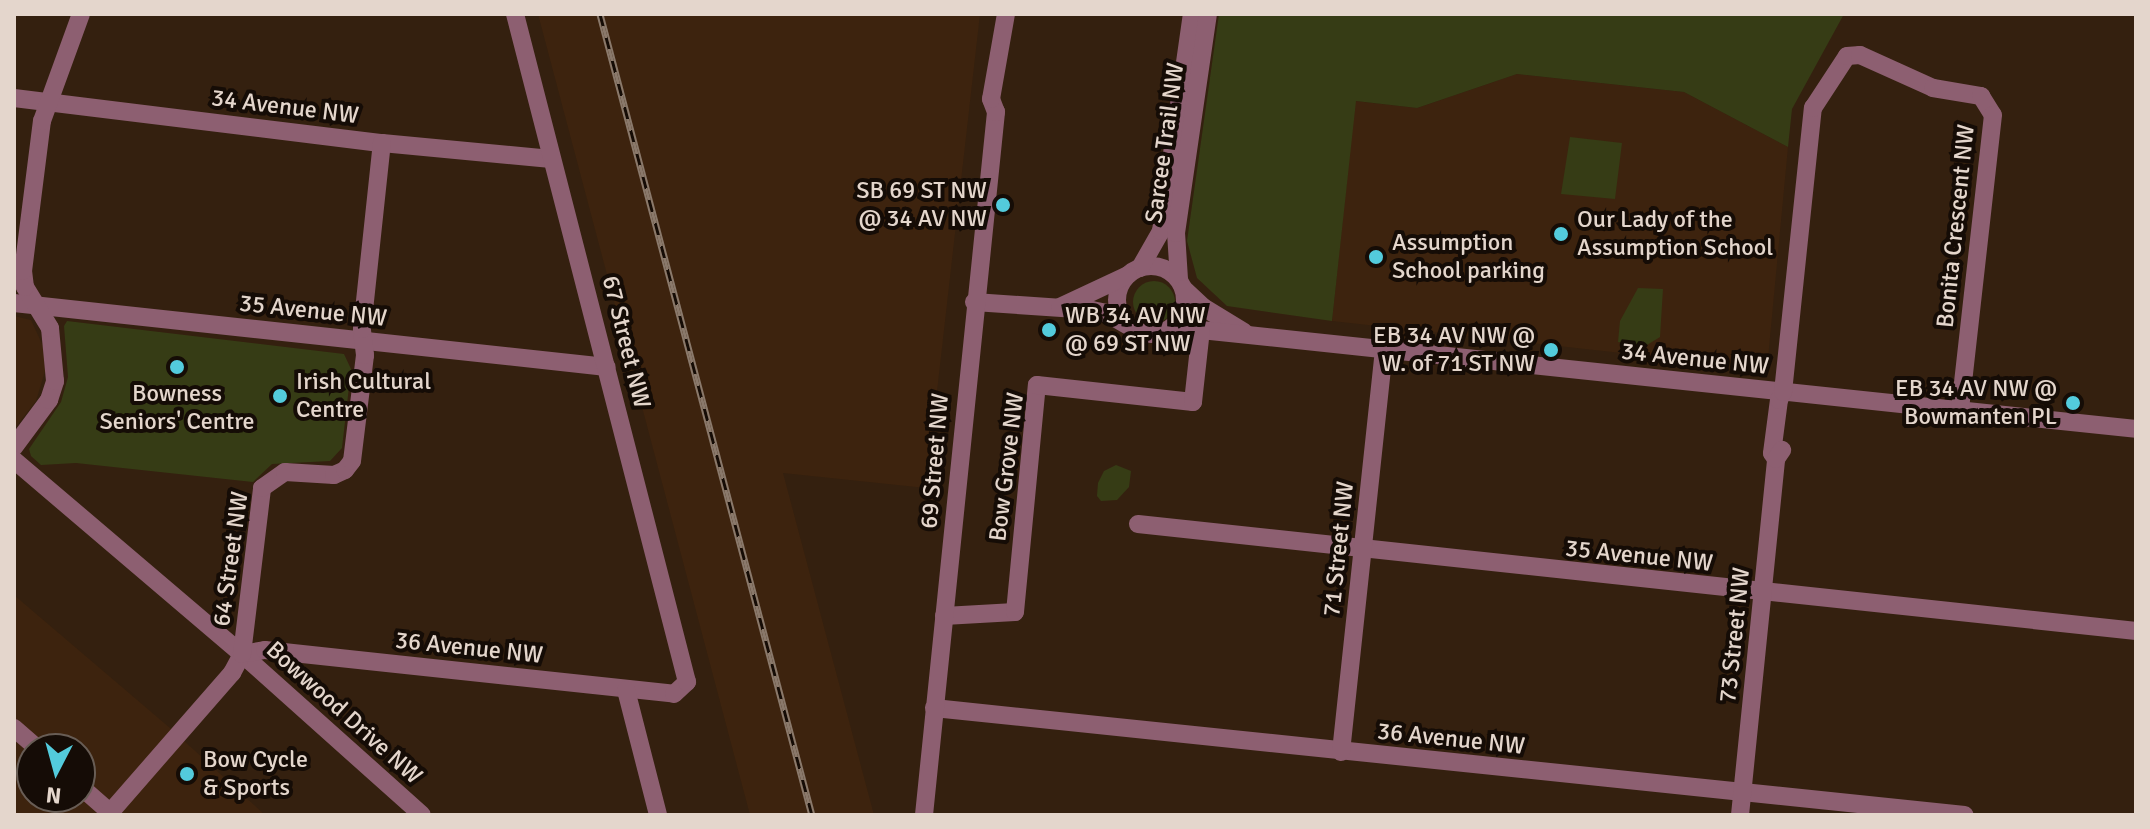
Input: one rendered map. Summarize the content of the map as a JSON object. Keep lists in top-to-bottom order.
{
  "streets": {
    "street": [
      "34 Avenue NW",
      "Sarcee Trail NW",
      "Bonita Crescent NW",
      "35 Avenue NW",
      "67 Street NW",
      "69 Street NW",
      "Bow Grove NW",
      "71 Street NW",
      "64 Street NW",
      "73 Street NW",
      "36 Avenue NW",
      "Bowwood Drive NW"
    ]
  },
  "crossings": [
    ["34 Avenue NW", "Sarcee Trail NW"],
    ["34 Avenue NW", "Bonita Crescent NW"],
    ["34 Avenue NW", "67 Street NW"],
    ["34 Avenue NW", "Bow Grove NW"],
    ["34 Avenue NW", "71 Street NW"],
    ["34 Avenue NW", "64 Street NW"],
    ["34 Avenue NW", "73 Street NW"],
    ["Bonita Crescent NW", "73 Street NW"],
    ["35 Avenue NW", "67 Street NW"],
    ["35 Avenue NW", "71 Street NW"],
    ["35 Avenue NW", "64 Street NW"],
    ["35 Avenue NW", "73 Street NW"],
    ["67 Street NW", "36 Avenue NW"],
    ["69 Street NW", "Bow Grove NW"],
    ["69 Street NW", "36 Avenue NW"],
    ["71 Street NW", "36 Avenue NW"],
    ["64 Street NW", "36 Avenue NW"],
    ["64 Street NW", "Bowwood Drive NW"],
    ["73 Street NW", "36 Avenue NW"],
    ["36 Avenue NW", "Bowwood Drive NW"]
  ],
  "places": [
    "SB 69 ST NW @ 34 AV NW",
    "Our Lady of the Assumption School",
    "Assumption School parking",
    "WB 34 AV NW @ 69 ST NW",
    "EB 34 AV NW @ W. of 71 ST NW",
    "Bowness Seniors' Centre",
    "Irish Cultural Centre",
    "EB 34 AV NW @ Bowmanten PL",
    "Bow Cycle & Sports"
  ],
  "north": "bottom"
}
